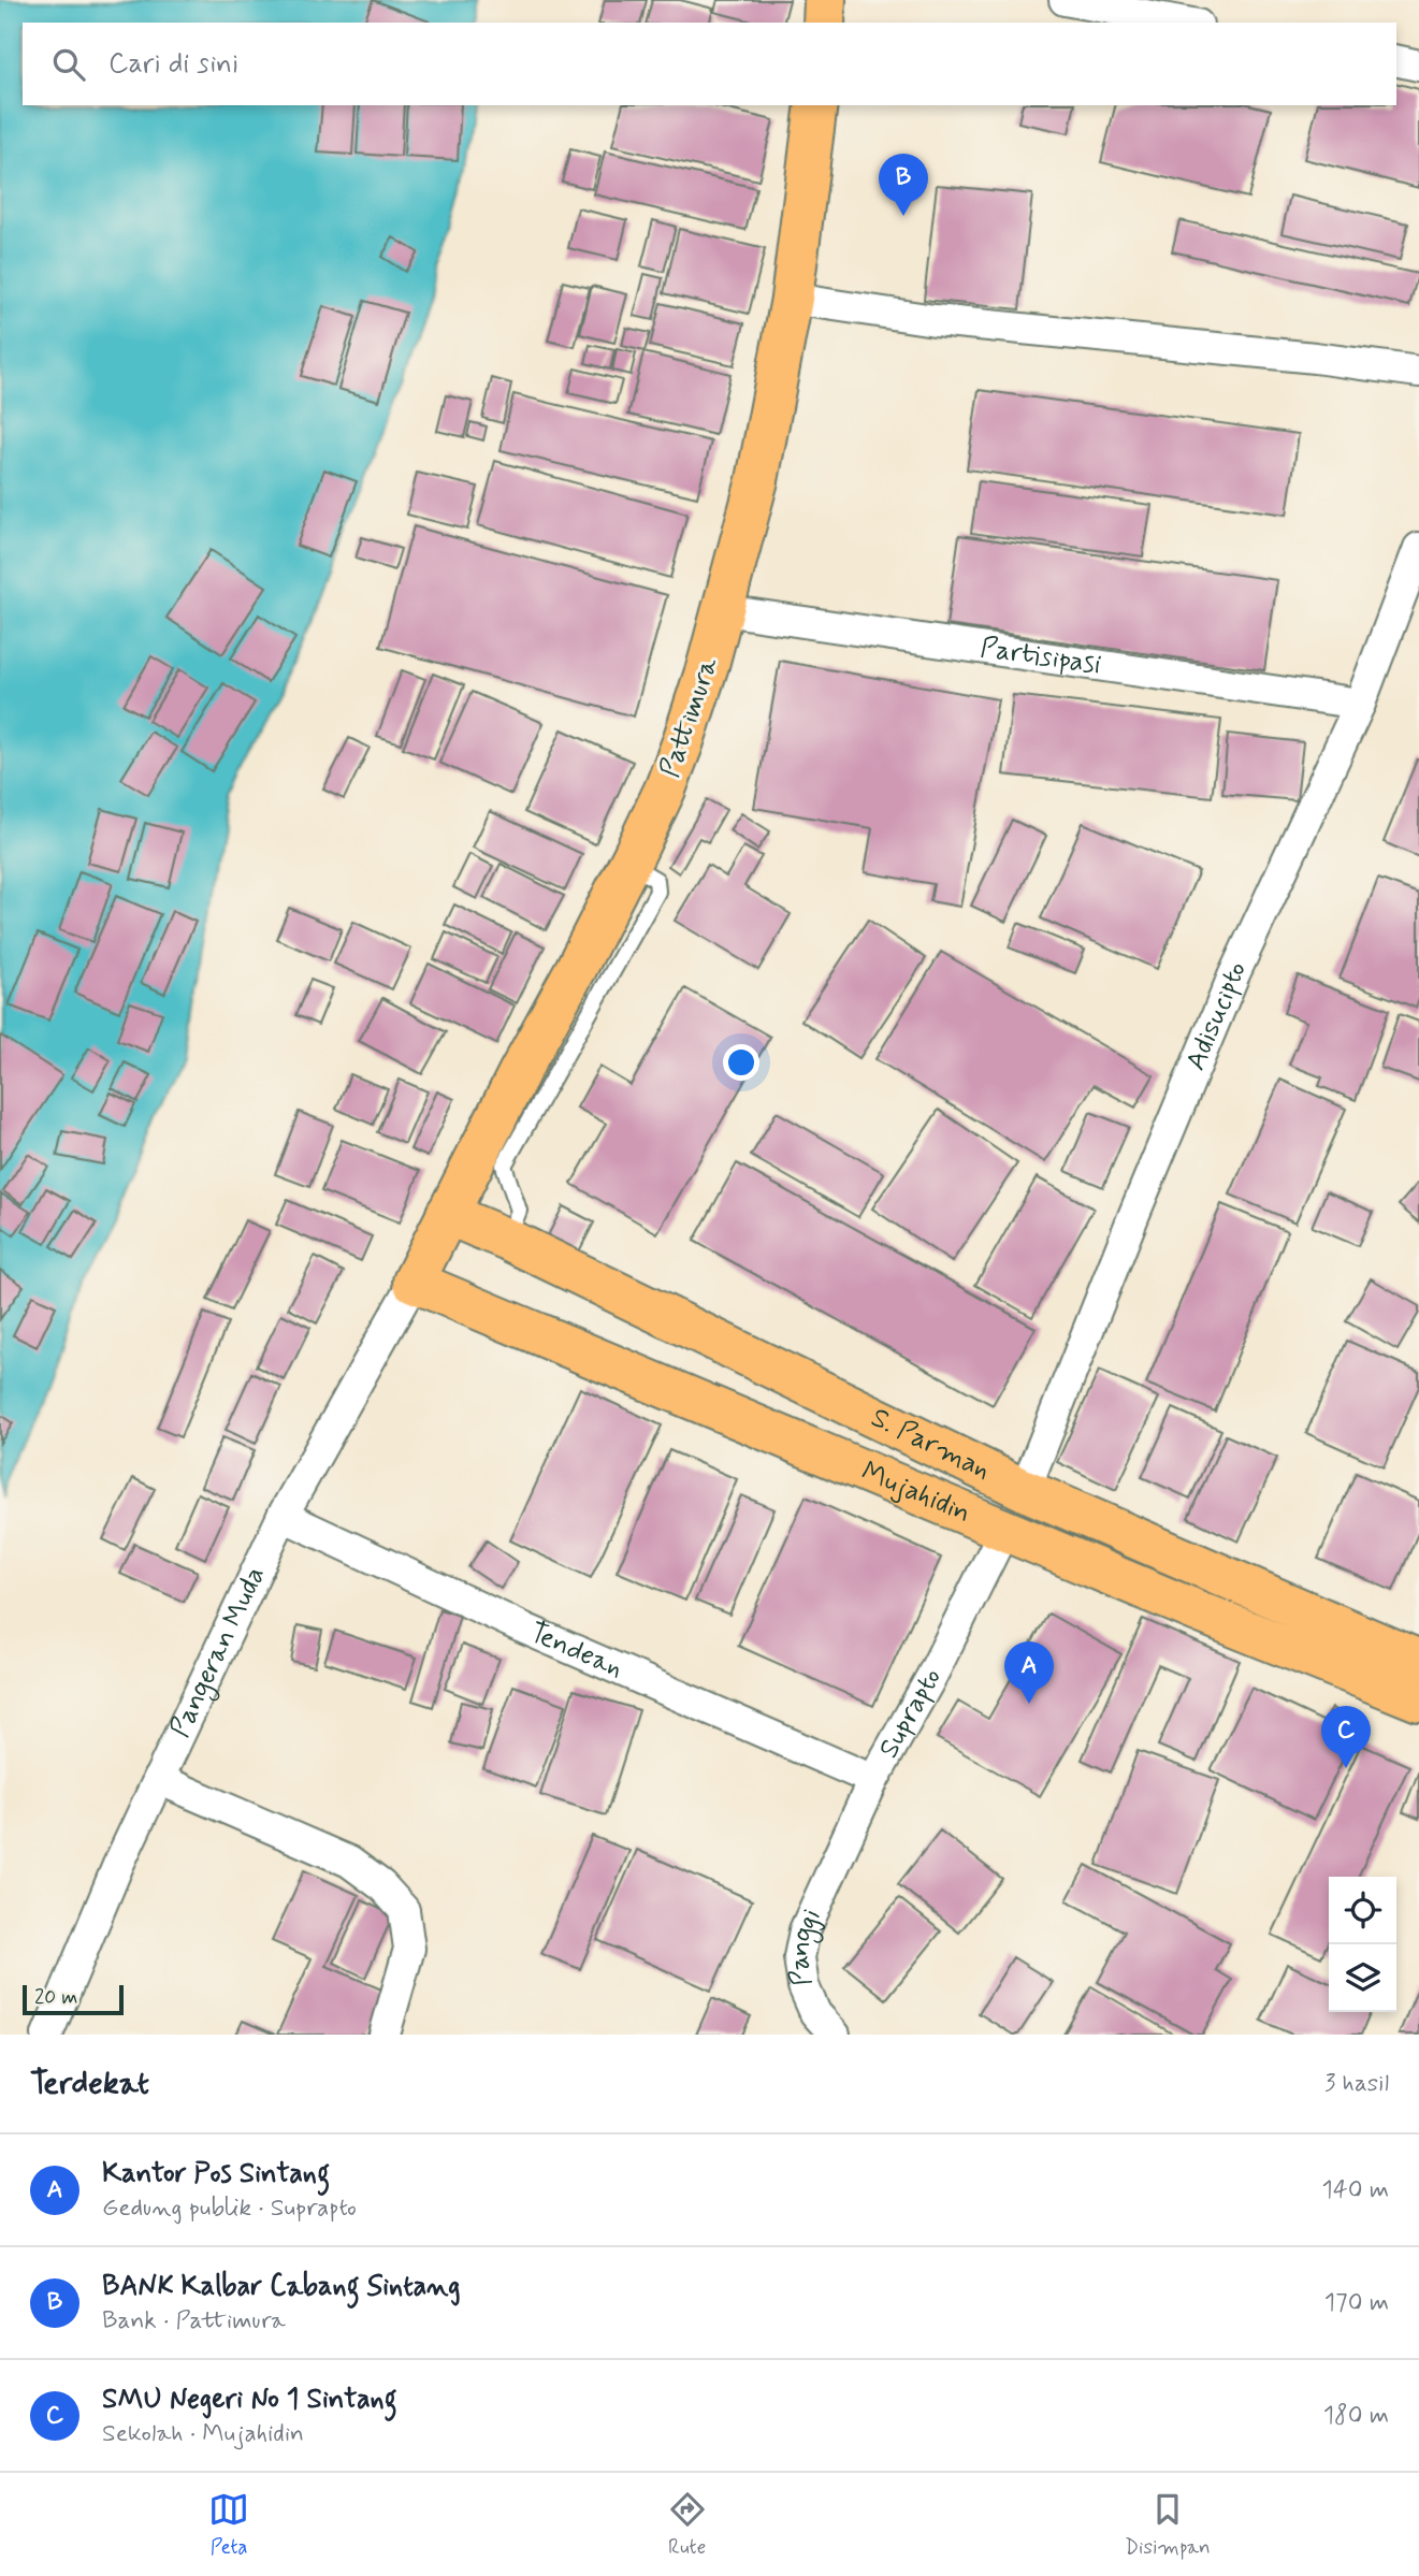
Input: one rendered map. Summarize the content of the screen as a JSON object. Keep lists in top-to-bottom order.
{
  "streets": {
    "main road": ["Pattimura", "S. Parman", "Mujahidin"],
    "street": [
      "Partisipasi",
      "Adisucipto",
      "Tendean",
      "Pangeran Muda",
      "Suprapto",
      "Panggi"
    ]
  },
  "crossings": [
    ["Partisipasi", "Pattimura"],
    ["Partisipasi", "Adisucipto"],
    ["Pattimura", "S. Parman"],
    ["Pattimura", "Mujahidin"],
    ["Pattimura", "Pangeran Muda"],
    ["Adisucipto", "S. Parman"],
    ["Mujahidin", "Pangeran Muda"],
    ["Mujahidin", "Suprapto"],
    ["Tendean", "Pangeran Muda"],
    ["Tendean", "Suprapto"],
    ["Suprapto", "Panggi"]
  ],
  "scale_bar": "20 m",
  "page": {
    "search": "Cari di sini",
    "pins": ["B", "A", "C"],
    "scale": "20 m",
    "heading": ["Terdekat", "3 hasil"],
    "list": [
      {
        "mark": "A",
        "name": "Kantor Pos Sintang",
        "note": "Gedung publik · Suprapto",
        "value": "140 m"
      },
      {
        "mark": "B",
        "name": "BANK Kalbar Cabang Sintang",
        "note": "Bank · Pattimura",
        "value": "170 m"
      },
      {
        "mark": "C",
        "name": "SMU Negeri No 1 Sintang",
        "note": "Sekolah · Mujahidin",
        "value": "180 m"
      }
    ],
    "nav": ["Peta", "Rute", "Disimpan"]
  }
}
